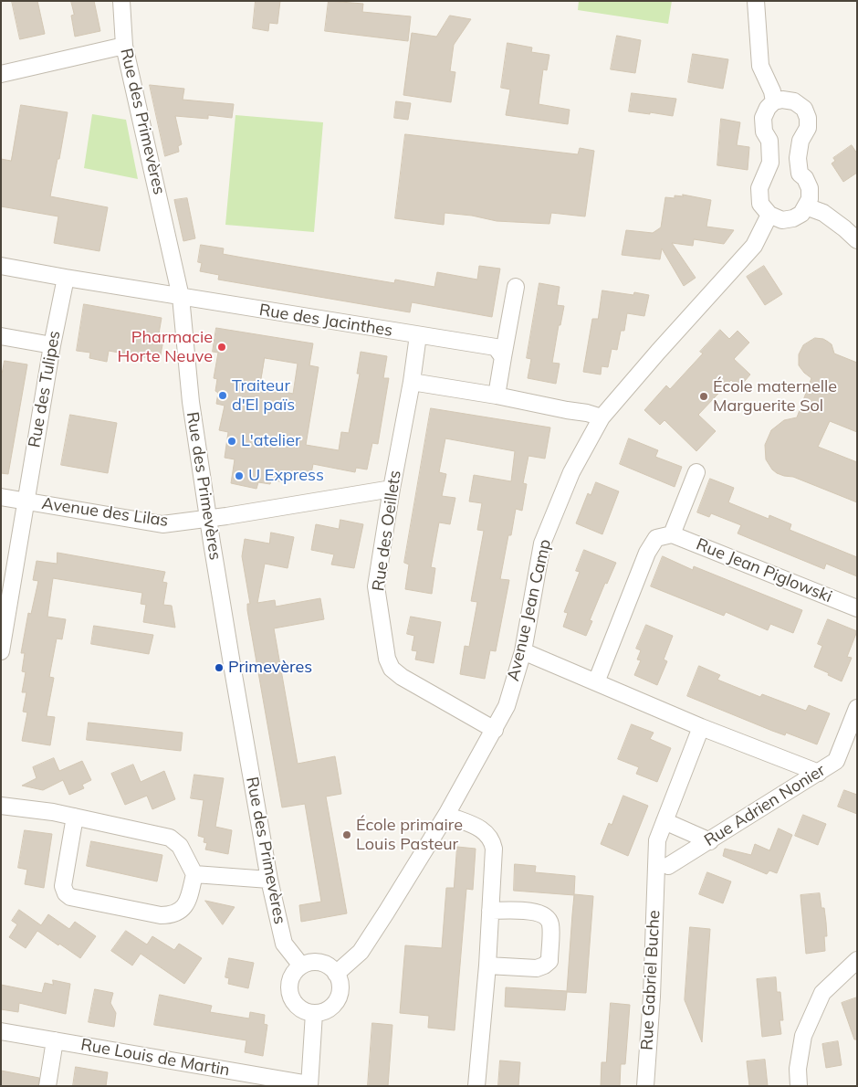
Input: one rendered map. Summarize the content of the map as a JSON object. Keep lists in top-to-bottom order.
{
  "streets": {
    "street": [
      "Rue des Primevères",
      "Rue des Jacinthes",
      "Rue des Tulipes",
      "Avenue des Lilas",
      "Rue des Oeillets",
      "Rue Jean Piglowski",
      "Avenue Jean Camp",
      "Rue Adrien Nonier",
      "Rue Gabriel Buche",
      "Rue Louis de Martin"
    ]
  },
  "crossings": [
    ["Rue des Primevères", "Rue des Jacinthes"],
    ["Rue des Primevères", "Avenue des Lilas"],
    ["Rue des Primevères", "Avenue Jean Camp"],
    ["Rue des Jacinthes", "Rue des Tulipes"],
    ["Rue des Jacinthes", "Rue des Oeillets"],
    ["Rue des Tulipes", "Avenue des Lilas"],
    ["Avenue des Lilas", "Rue des Oeillets"],
    ["Rue des Oeillets", "Avenue Jean Camp"],
    ["Rue Adrien Nonier", "Rue Gabriel Buche"]
  ],
  "places": [
    "Pharmacie Horte Neuve",
    "Traiteur d'El païs",
    "École maternelle Marguerite Sol",
    "L'atelier",
    "U Express",
    "Primevères",
    "École primaire Louis Pasteur"
  ]
}
